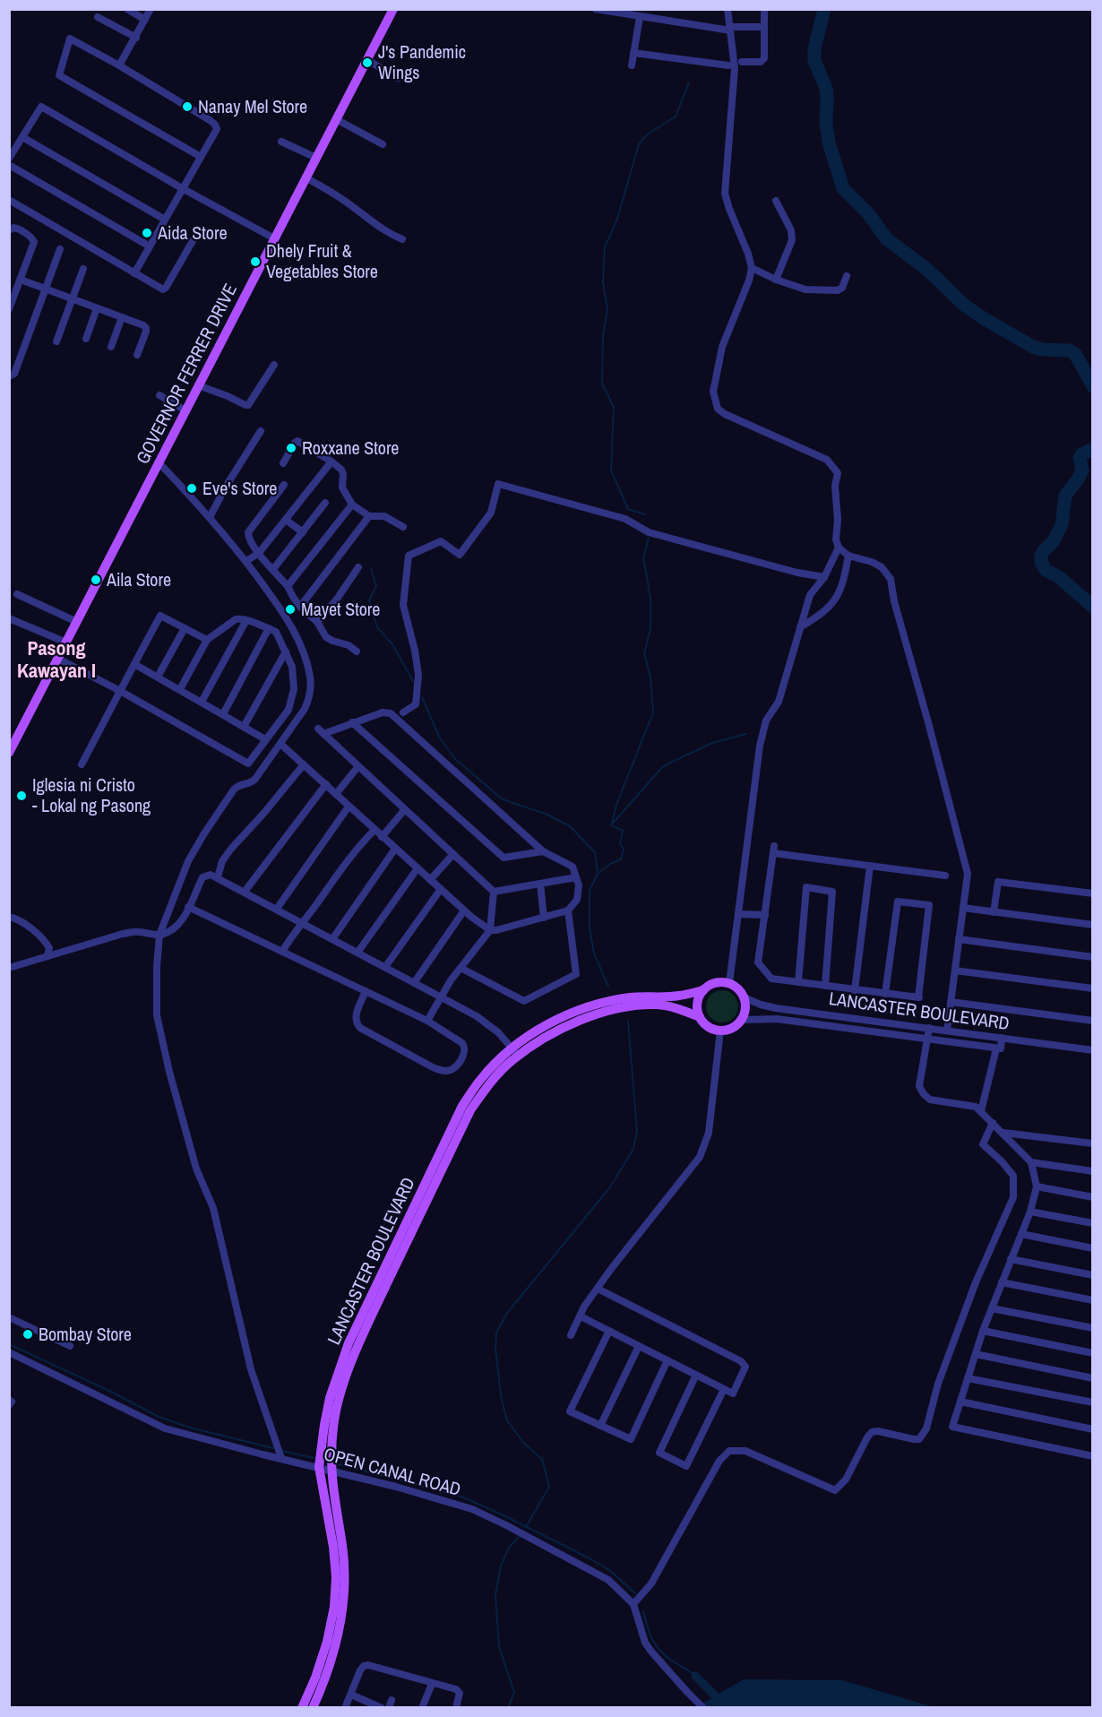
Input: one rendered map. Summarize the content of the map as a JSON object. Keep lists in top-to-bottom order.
{
  "streets": {
    "main road": ["GOVERNOR FERRER DRIVE", "LANCASTER BOULEVARD"],
    "street": ["OPEN CANAL ROAD"]
  },
  "crossings": [
    ["LANCASTER BOULEVARD", "OPEN CANAL ROAD"]
  ],
  "districts": ["Pasong Kawayan I"],
  "places": [
    "J's Pandemic Wings",
    "Nanay Mel Store",
    "Aida Store",
    "Dhely Fruit & Vegetables Store",
    "Roxxane Store",
    "Eve's Store",
    "Aila Store",
    "Mayet Store",
    "Iglesia ni Cristo - Lokal ng Pasong",
    "Bombay Store"
  ]
}
